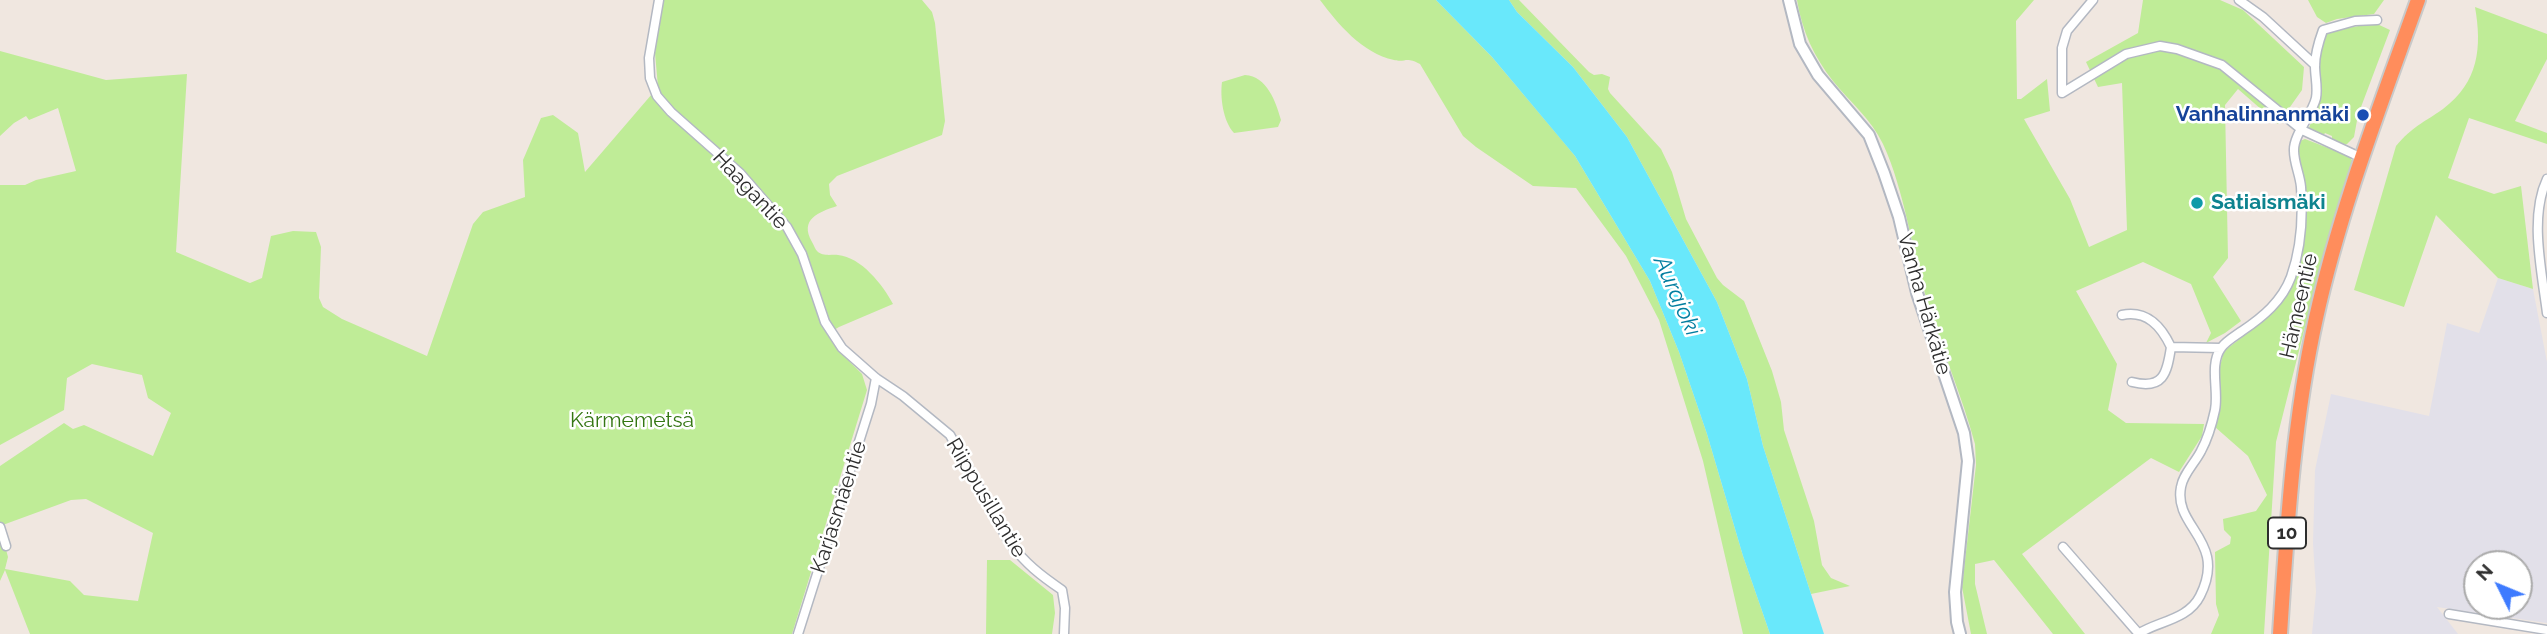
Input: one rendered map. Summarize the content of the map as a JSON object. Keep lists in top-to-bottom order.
{
  "streets": {
    "highway": ["Hämeentie", "10"],
    "street": [
      "Haagantie",
      "Vanha Härkätie",
      "Riippusillantie",
      "Karjasmäentie"
    ]
  },
  "crossings": [
    ["Haagantie", "Riippusillantie"],
    ["Haagantie", "Karjasmäentie"],
    ["Riippusillantie", "Karjasmäentie"]
  ],
  "water": ["Aurajoki"],
  "parks": ["Kärmemetsä"],
  "places": ["Vanhalinnanmäki", "Satiaismäki"],
  "north": "top left"
}
